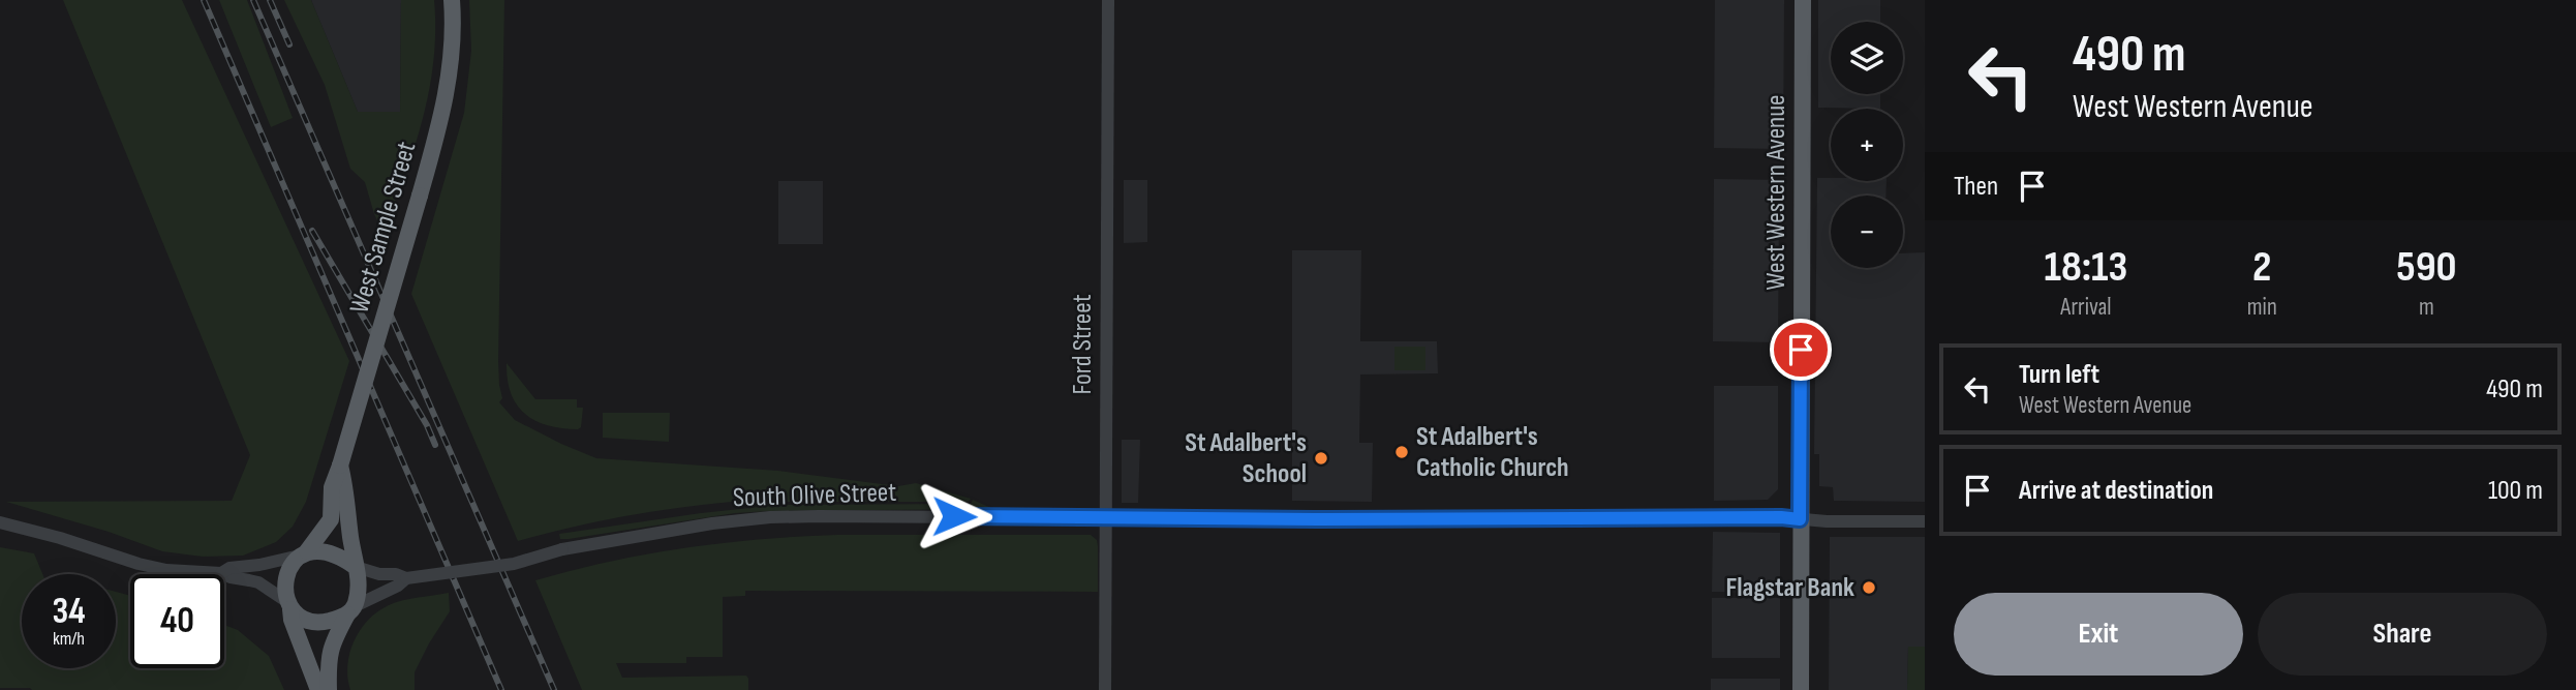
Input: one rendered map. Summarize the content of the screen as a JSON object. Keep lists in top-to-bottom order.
{
  "streets": {
    "main road": ["West Western Avenue", "West Sample Street"],
    "street": ["Ford Street", "South Olive Street"]
  },
  "crossings": [
    ["West Western Avenue", "South Olive Street"],
    ["West Sample Street", "South Olive Street"],
    ["Ford Street", "South Olive Street"]
  ],
  "places": ["St Adalbert's Catholic Church", "St Adalbert's School", "Flagstar Bank"],
  "page": {
    "turn": ["490 m", "West Western Avenue"],
    "map_buttons": ["+", "−"],
    "then": "Then",
    "eta": [
      "18:13",
      "Arrival",
      "2",
      "min",
      "590",
      "m"
    ],
    "list": [
      {
        "name": "Turn left",
        "note": "West Western Avenue",
        "value": "490 m"
      },
      {
        "name": "Arrive at destination",
        "value": "100 m"
      }
    ],
    "speed": "34 km/h",
    "limit": "40",
    "buttons": ["Exit", "Share"]
  }
}
